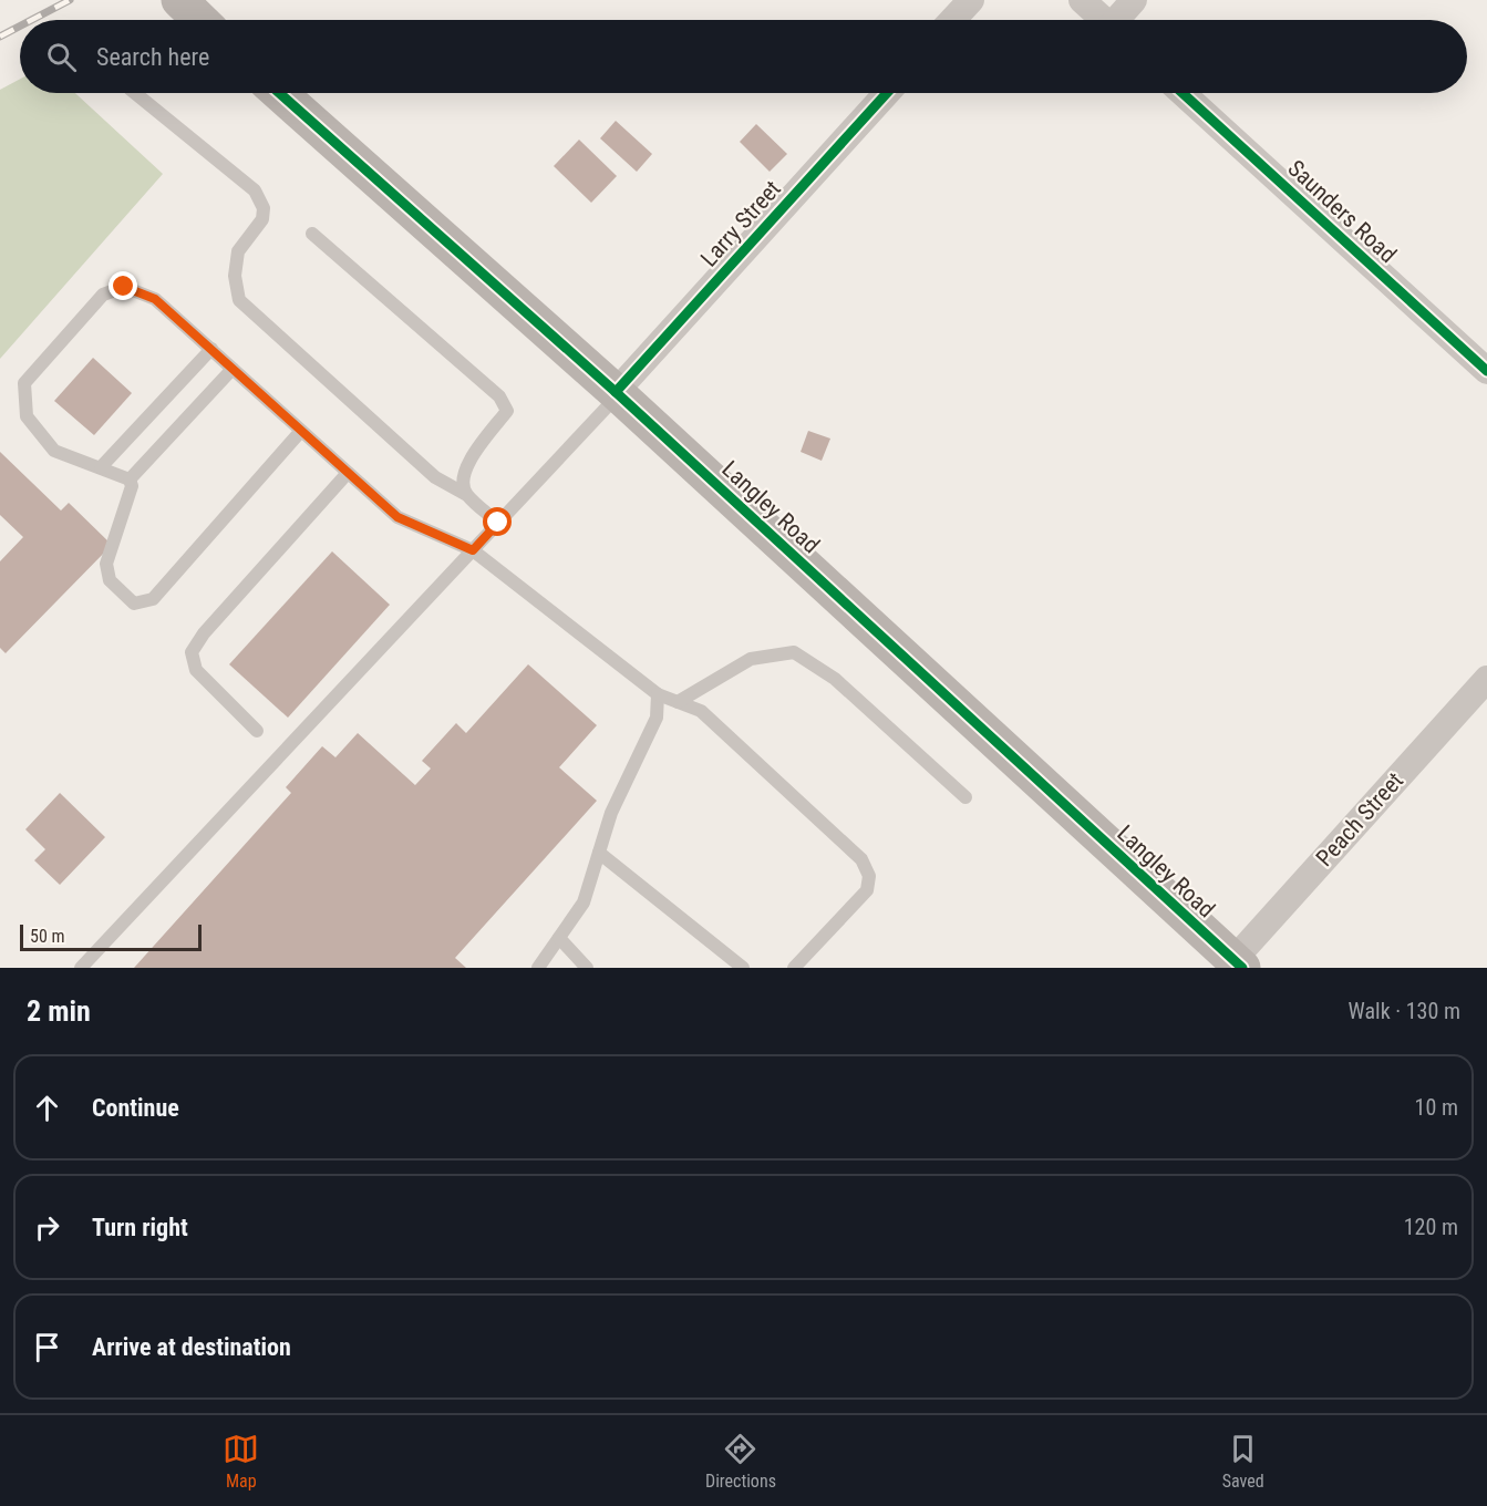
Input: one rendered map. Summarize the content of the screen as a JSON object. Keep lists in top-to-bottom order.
{
  "streets": {
    "street": [
      "Saunders Road",
      "Larry Street",
      "Langley Road",
      "Peach Street"
    ]
  },
  "crossings": [
    ["Larry Street", "Langley Road"],
    ["Langley Road", "Peach Street"]
  ],
  "scale_bar": "50 m",
  "page": {
    "search": "Search here",
    "scale": "50 m",
    "heading": ["2 min", "Walk · 130 m"],
    "list": [
      ["Continue", "10 m"],
      ["Turn right", "120 m"],
      "Arrive at destination"
    ],
    "nav": ["Map", "Directions", "Saved"]
  }
}
